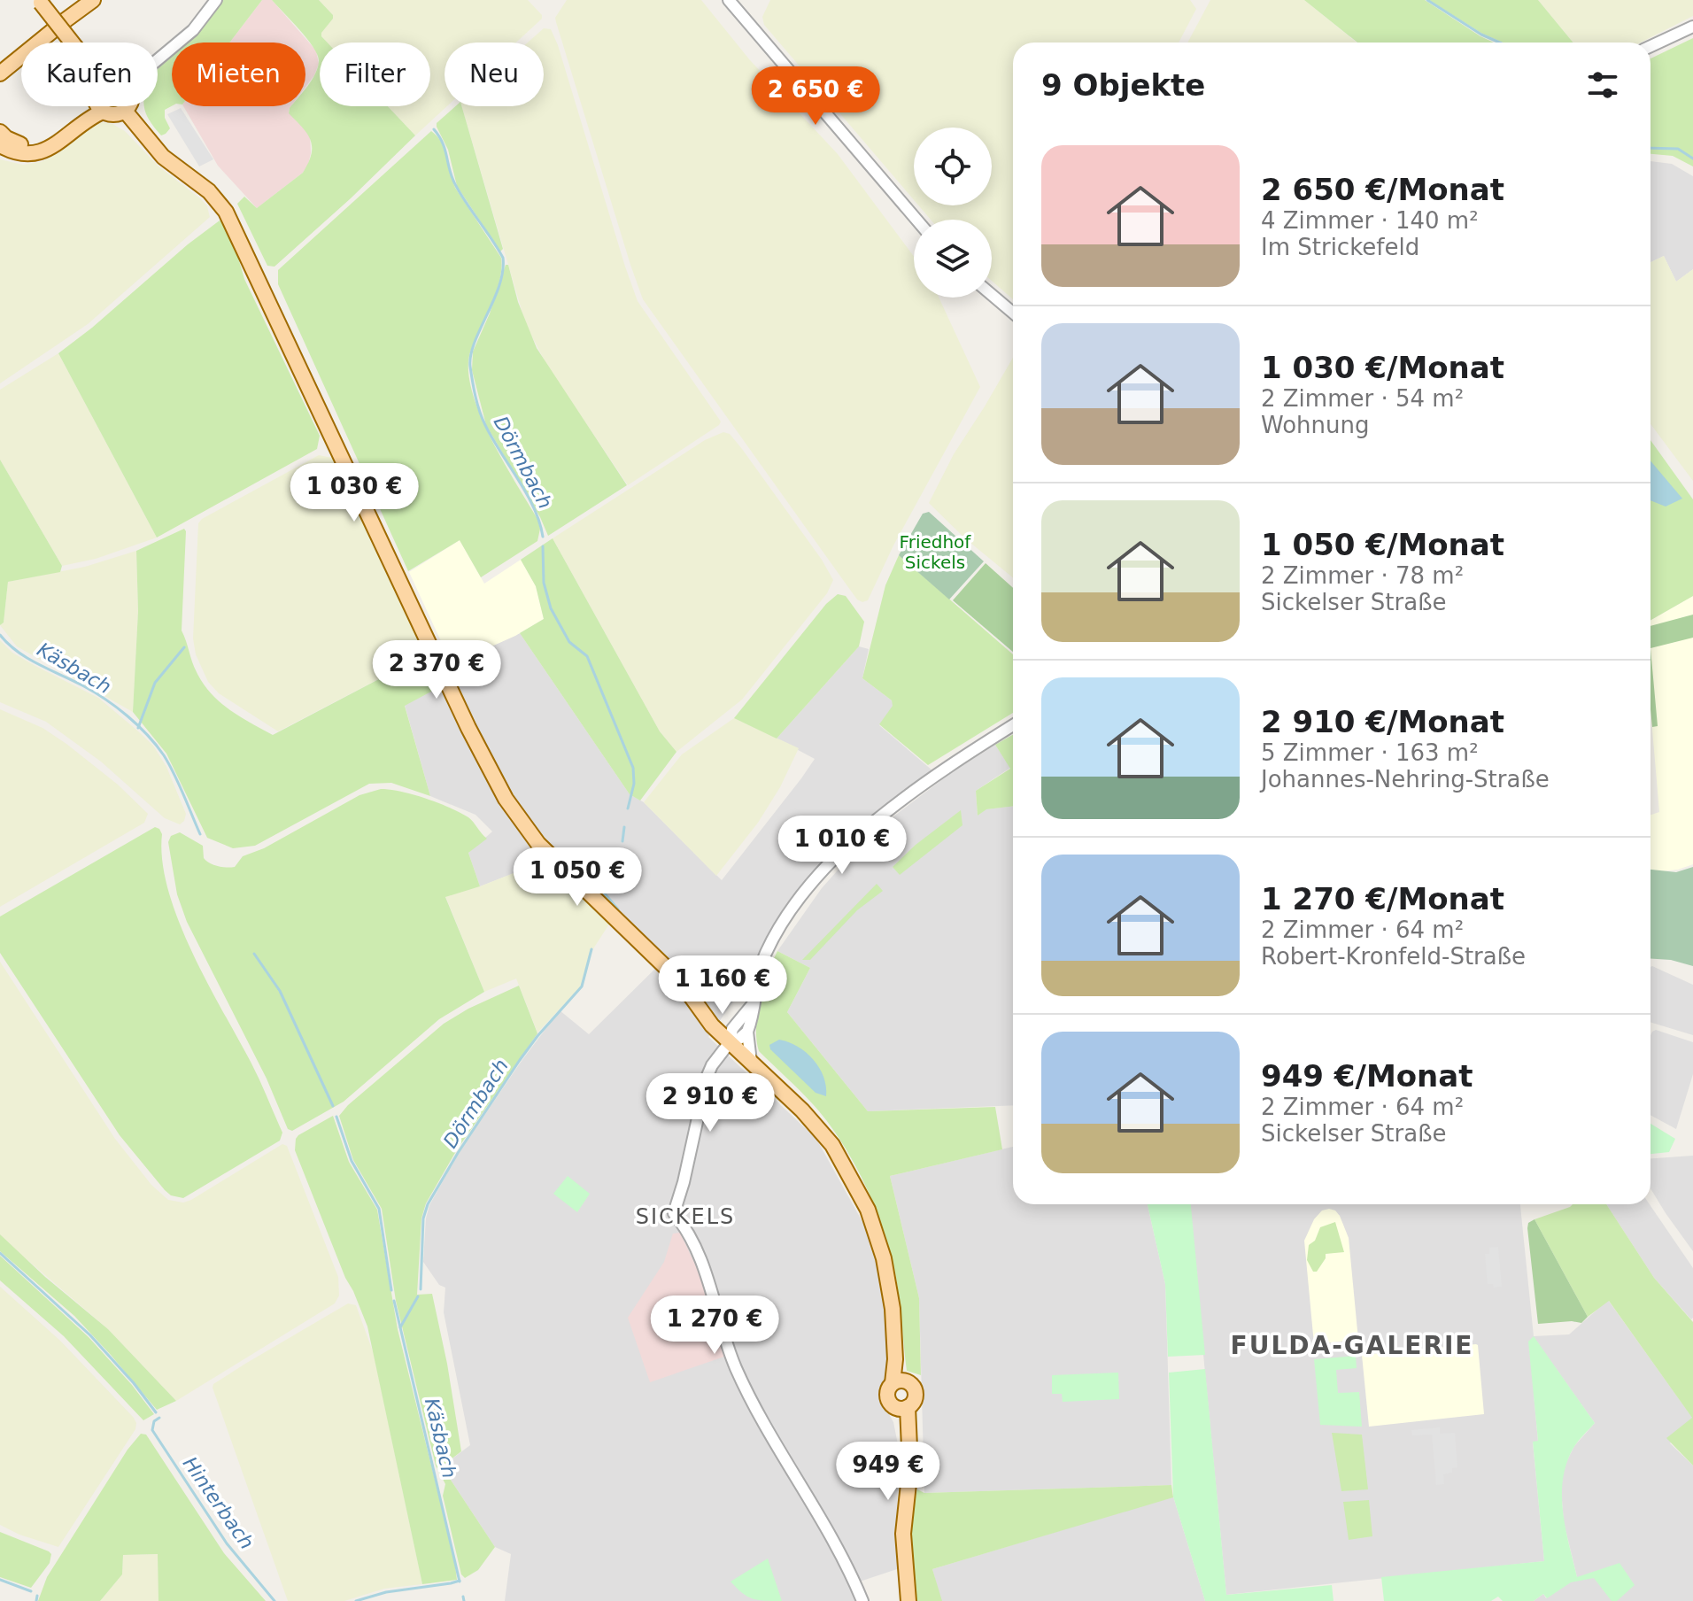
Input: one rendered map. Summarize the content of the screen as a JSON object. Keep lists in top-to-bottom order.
{
  "districts": ["SICKELS", "FULDA-GALERIE"],
  "water": ["Dörmbach", "Käsbach", "Hinterbach"],
  "parks": ["Friedhof Sickels"],
  "page": {
    "chip": [
      "Kaufen",
      "Mieten",
      "Filter",
      "Neu"
    ],
    "heading": "9 Objekte",
    "price": [
      "2 650 €",
      "1 030 €",
      "2 370 €",
      "1 010 €",
      "1 050 €",
      "1 160 €",
      "2 910 €",
      "1 270 €",
      "949 €"
    ],
    "list": [
      {
        "name": "2 650 €/Monat",
        "note": "4 Zimmer · 140 m² · Im Strickefeld"
      },
      {
        "name": "1 030 €/Monat",
        "note": "2 Zimmer · 54 m² · Wohnung"
      },
      {
        "name": "1 050 €/Monat",
        "note": "2 Zimmer · 78 m² · Sickelser Straße"
      },
      {
        "name": "2 910 €/Monat",
        "note": "5 Zimmer · 163 m² · Johannes-Nehring-Straße"
      },
      {
        "name": "1 270 €/Monat",
        "note": "2 Zimmer · 64 m² · Robert-Kronfeld-Straße"
      },
      {
        "name": "949 €/Monat",
        "note": "2 Zimmer · 64 m² · Sickelser Straße"
      }
    ]
  }
}
